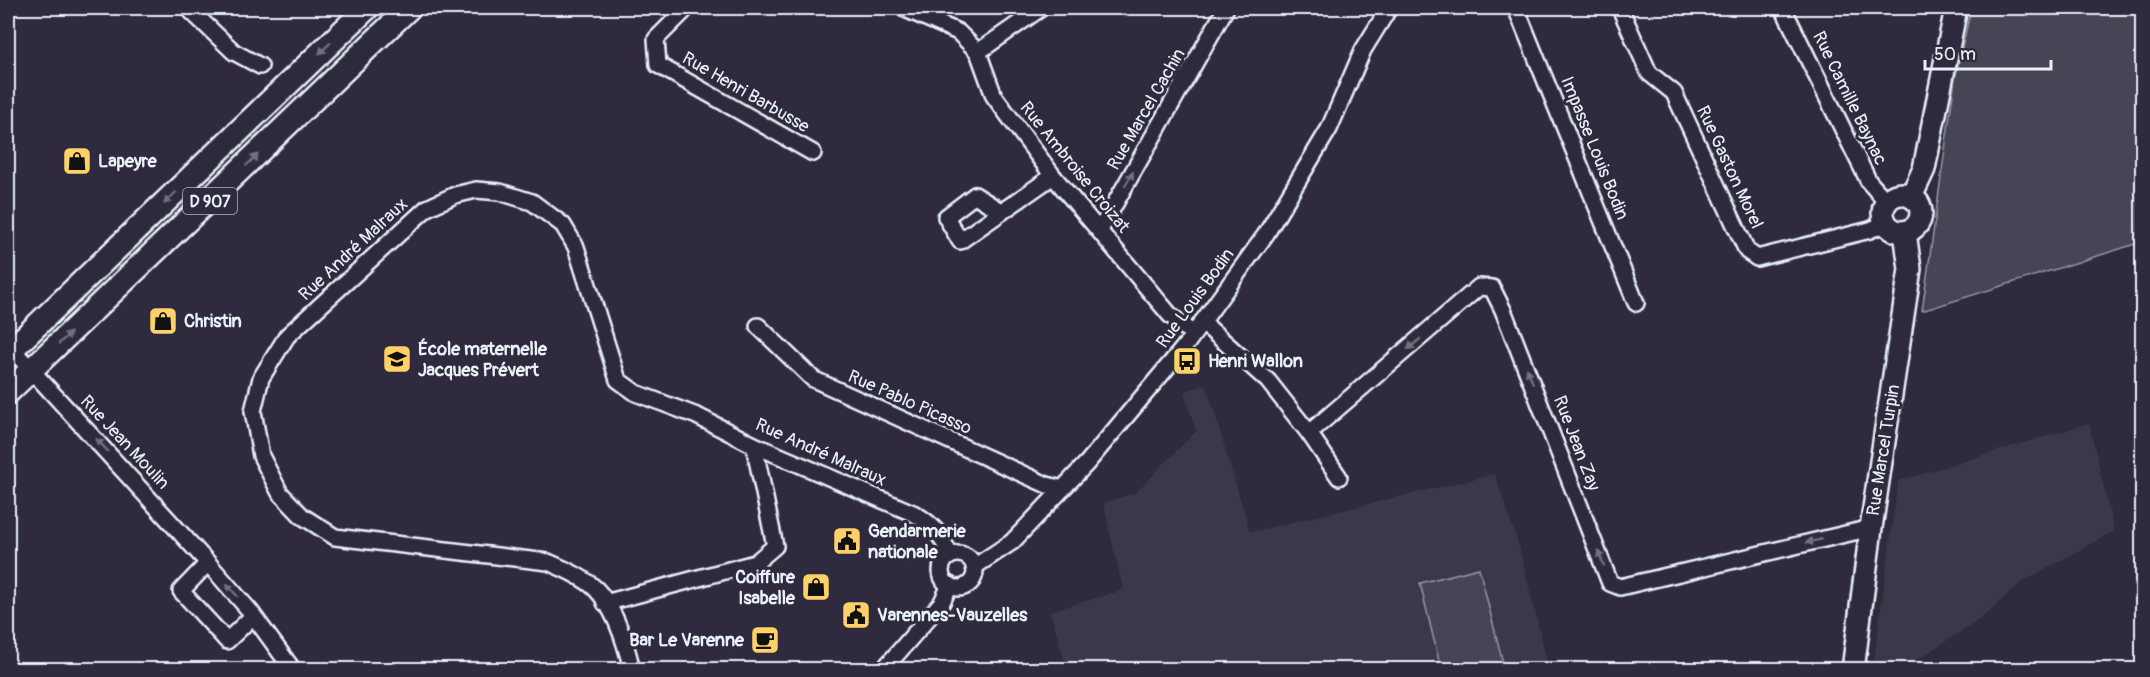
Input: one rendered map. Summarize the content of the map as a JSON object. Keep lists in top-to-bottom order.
{
  "streets": {
    "main road": ["D 907"],
    "street": [
      "Rue Henri Barbusse",
      "Rue Camille Baynac",
      "Rue Marcel Cachin",
      "Impasse Louis Bodin",
      "Rue Ambroise Croizat",
      "Rue Gaston Morel",
      "Rue André Malraux",
      "Rue Louis Bodin",
      "Rue Pablo Picasso",
      "Rue Jean Moulin",
      "Rue Jean Zay",
      "Rue Marcel Turpin"
    ]
  },
  "crossings": [
    ["Rue Camille Baynac", "Rue Gaston Morel"],
    ["Rue Camille Baynac", "Rue Marcel Turpin"],
    ["Rue Marcel Cachin", "Rue Ambroise Croizat"],
    ["Rue Ambroise Croizat", "Rue Louis Bodin"],
    ["Rue Gaston Morel", "Rue Marcel Turpin"],
    ["D 907", "Rue Jean Moulin"],
    ["Rue André Malraux", "Rue Louis Bodin"],
    ["Rue Louis Bodin", "Rue Pablo Picasso"],
    ["Rue Jean Zay", "Rue Marcel Turpin"]
  ],
  "one_way": ["Rue Marcel Cachin", "Rue Jean Moulin"],
  "places": {
    "shop": ["Lapeyre", "Christin", "Coiffure Isabelle"],
    "school or university": ["École maternelle Jacques Prévert"],
    "bus stop": ["Henri Wallon"],
    "public building": ["Gendarmerie nationale", "Varennes-Vauzelles"],
    "cafe": ["Bar Le Varenne"]
  },
  "scale_bar": "50 m"
}
